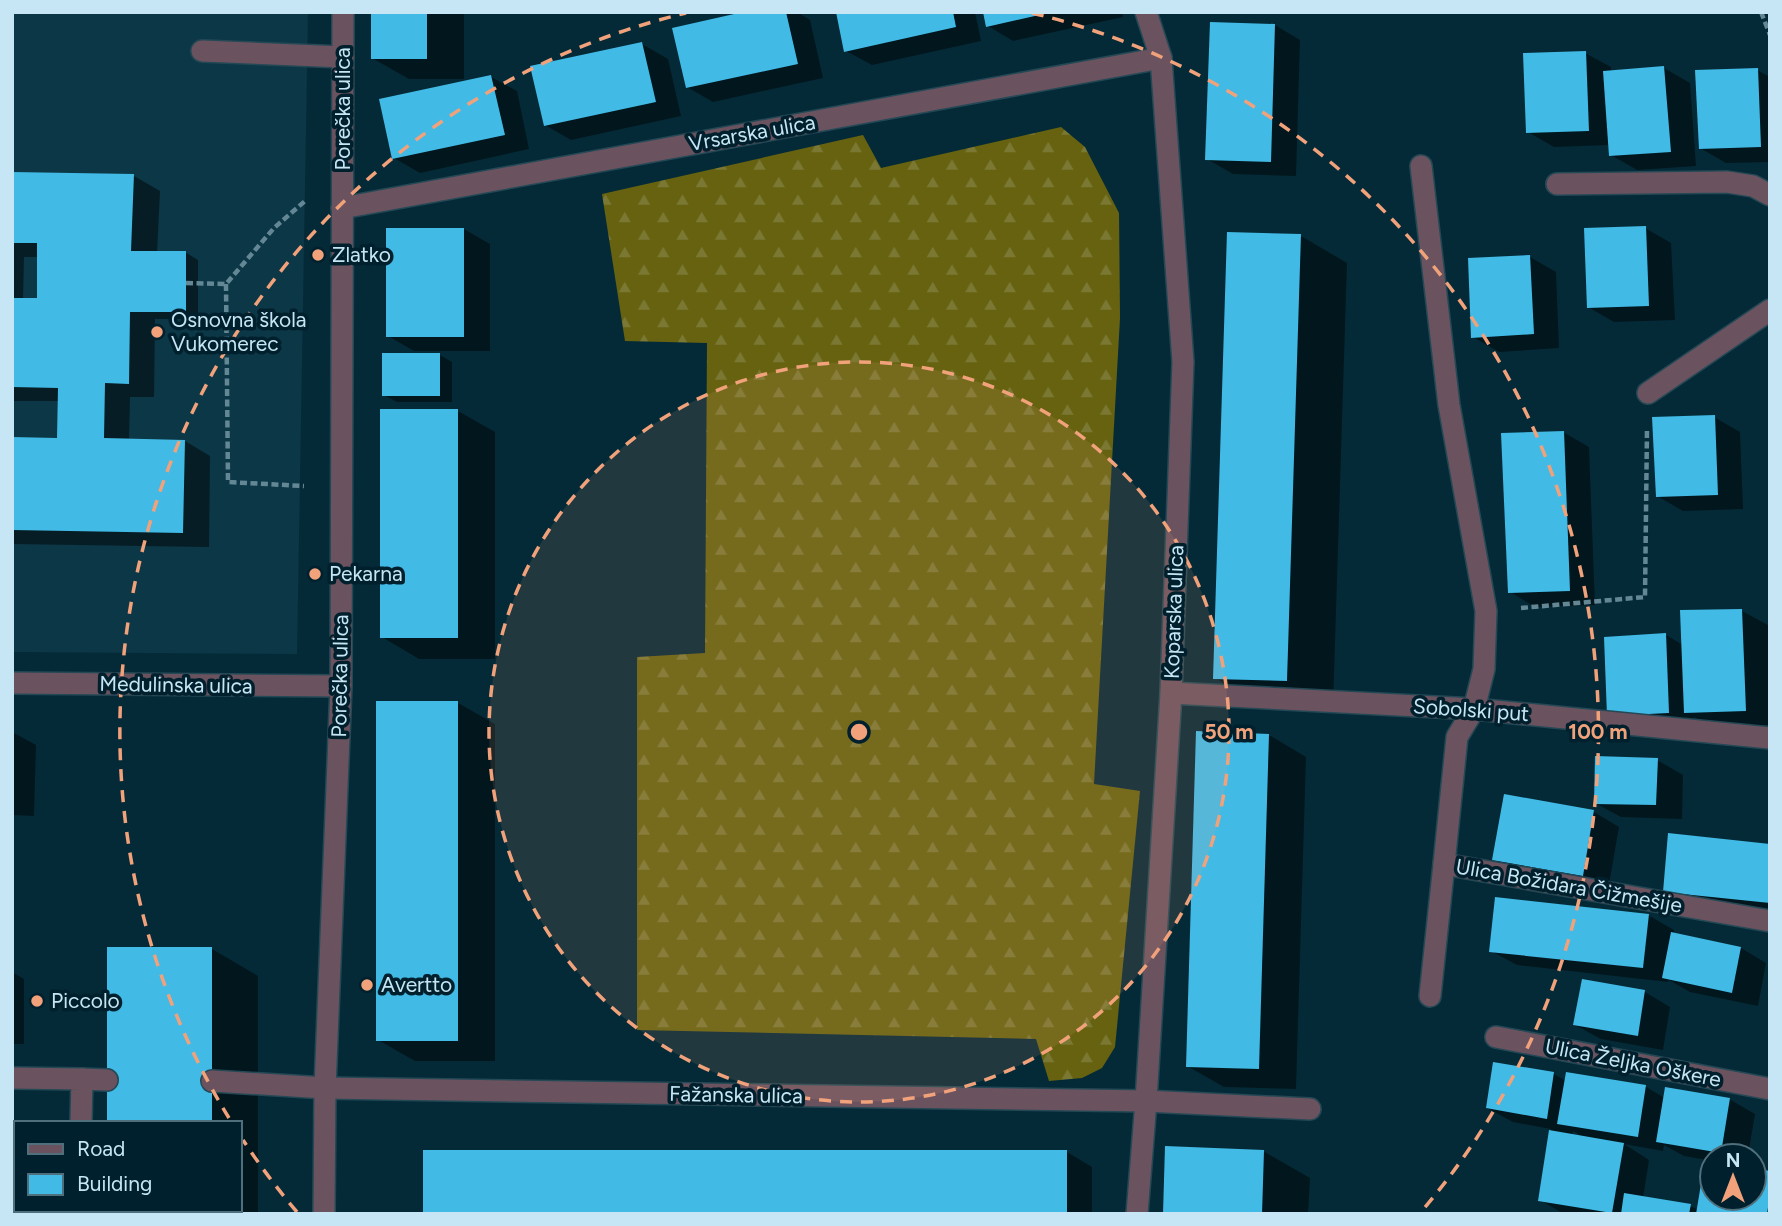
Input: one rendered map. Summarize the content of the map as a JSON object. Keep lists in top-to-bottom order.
{
  "streets": {
    "street": [
      "Porečka ulica",
      "Vrsarska ulica",
      "Koparska ulica",
      "Medulinska ulica",
      "Sobolski put",
      "Ulica Božidara Čižmešije",
      "Ulica Željka Oškere",
      "Fažanska ulica"
    ]
  },
  "crossings": [
    ["Porečka ulica", "Vrsarska ulica"],
    ["Porečka ulica", "Medulinska ulica"],
    ["Porečka ulica", "Fažanska ulica"],
    ["Vrsarska ulica", "Koparska ulica"],
    ["Koparska ulica", "Sobolski put"],
    ["Koparska ulica", "Fažanska ulica"],
    ["Sobolski put", "Ulica Božidara Čižmešije"]
  ],
  "places": [
    "Zlatko",
    "Osnovna škola Vukomerec",
    "Pekarna",
    "Avertto",
    "Piccolo"
  ],
  "legend": ["Road", "Building"],
  "north": "top",
  "rings": ["50 m", "100 m"]
}
